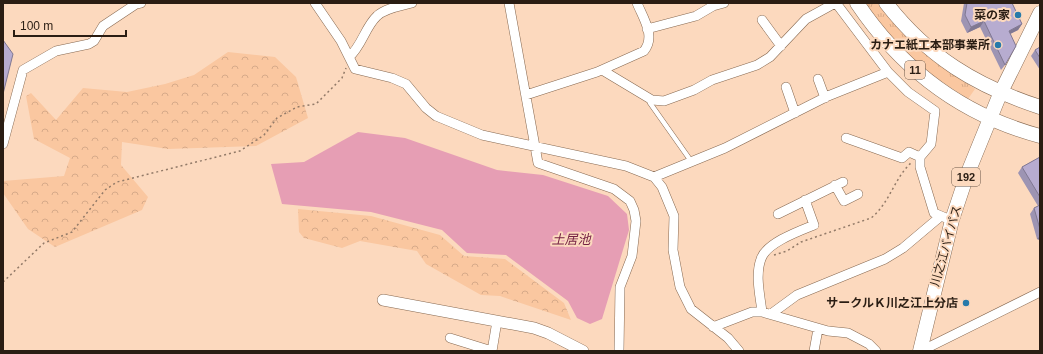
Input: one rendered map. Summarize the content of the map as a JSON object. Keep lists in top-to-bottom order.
{
  "streets": {
    "highway": ["11", "192", "川之江バイパス"]
  },
  "crossings": [
    ["11", "川之江バイパス"]
  ],
  "water": ["土居池"],
  "places": ["菜の家", "カナエ紙工本部事業所", "サークルＫ川之江上分店"],
  "scale_bar": "100 m"
}
